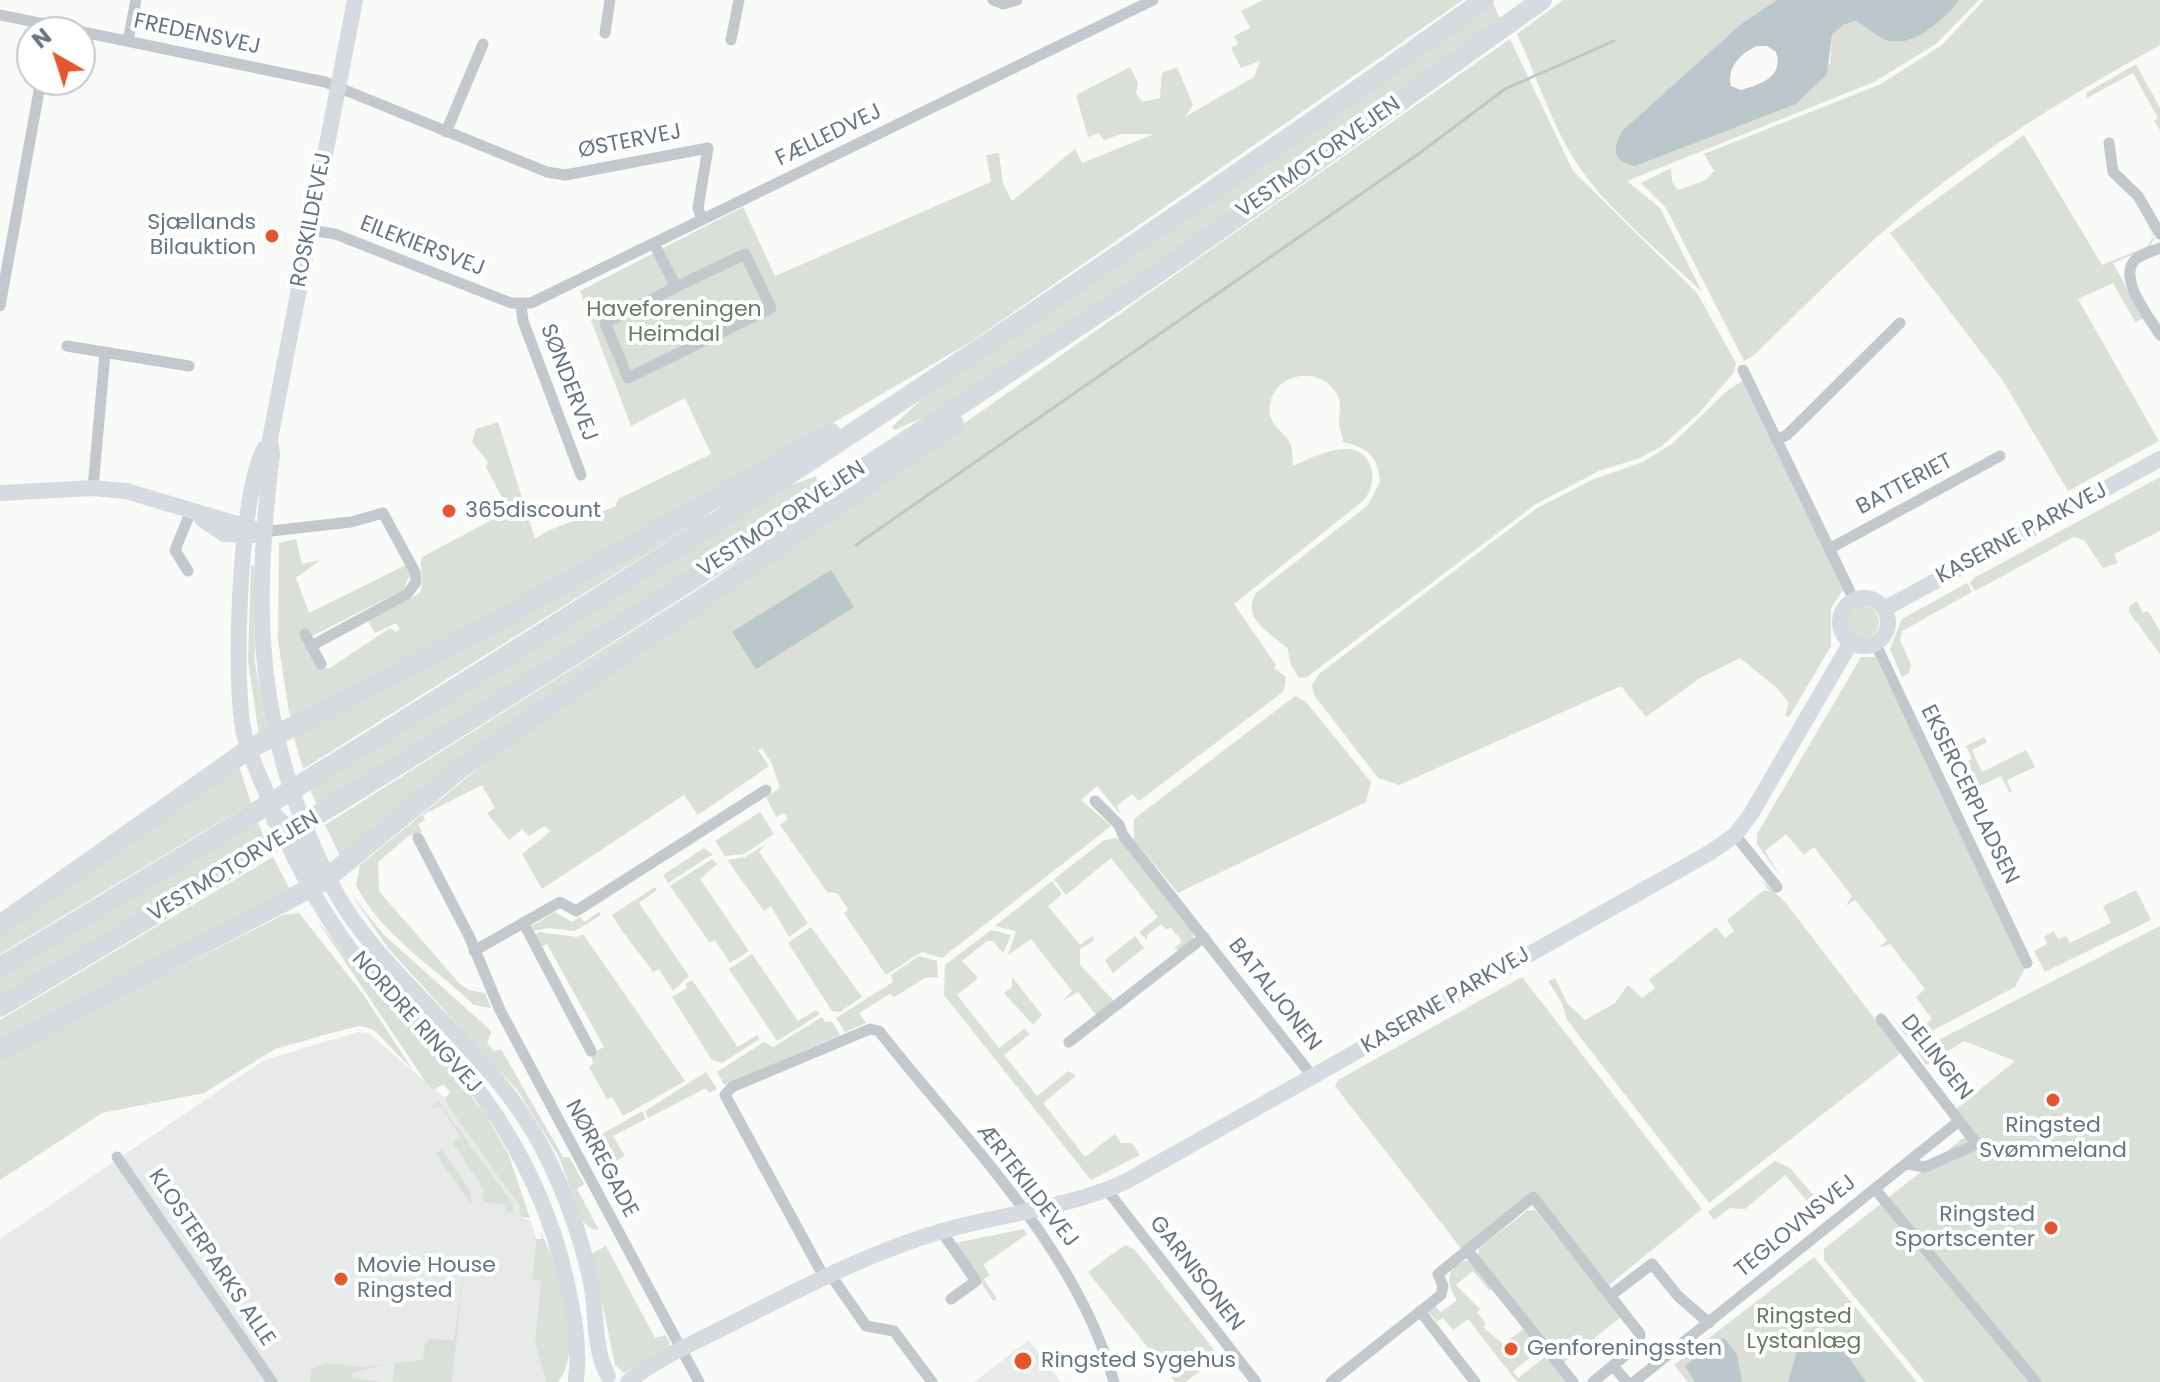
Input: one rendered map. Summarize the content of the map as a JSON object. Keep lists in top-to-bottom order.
{
  "streets": {
    "highway": ["VESTMOTORVEJEN"],
    "street": [
      "FREDENSVEJ",
      "FÆLLEDVEJ",
      "ØSTERVEJ",
      "ROSKILDEVEJ",
      "EILEKIERSVEJ",
      "SØNDERVEJ",
      "BATTERIET",
      "KASERNE PARKVEJ",
      "EKSERCERPLADSEN",
      "BATALJONEN",
      "NORDRE RINGVEJ",
      "DELINGEN",
      "NØRREGADE",
      "ÆRTEKILDEVEJ",
      "TEGLOVNSVEJ",
      "KLOSTERPARKS ALLE",
      "GARNISONEN"
    ]
  },
  "crossings": [
    ["FREDENSVEJ", "ØSTERVEJ"],
    ["FREDENSVEJ", "ROSKILDEVEJ"],
    ["FÆLLEDVEJ", "ØSTERVEJ"],
    ["FÆLLEDVEJ", "EILEKIERSVEJ"],
    ["FÆLLEDVEJ", "SØNDERVEJ"],
    ["ØSTERVEJ", "ROSKILDEVEJ"],
    ["ROSKILDEVEJ", "EILEKIERSVEJ"],
    ["ROSKILDEVEJ", "NORDRE RINGVEJ"],
    ["EILEKIERSVEJ", "SØNDERVEJ"],
    ["KASERNE PARKVEJ", "EKSERCERPLADSEN"],
    ["KASERNE PARKVEJ", "BATALJONEN"],
    ["KASERNE PARKVEJ", "NØRREGADE"],
    ["KASERNE PARKVEJ", "ÆRTEKILDEVEJ"],
    ["KASERNE PARKVEJ", "GARNISONEN"],
    ["DELINGEN", "TEGLOVNSVEJ"]
  ],
  "parks": ["Haveforeningen Heimdal", "Ringsted Lystanlæg"],
  "places": [
    "Sjællands Bilauktion",
    "365discount",
    "Ringsted Svømmeland",
    "Ringsted Sportscenter",
    "Movie House Ringsted",
    "Genforeningssten",
    "Ringsted Sygehus"
  ],
  "north": "top left"
}
